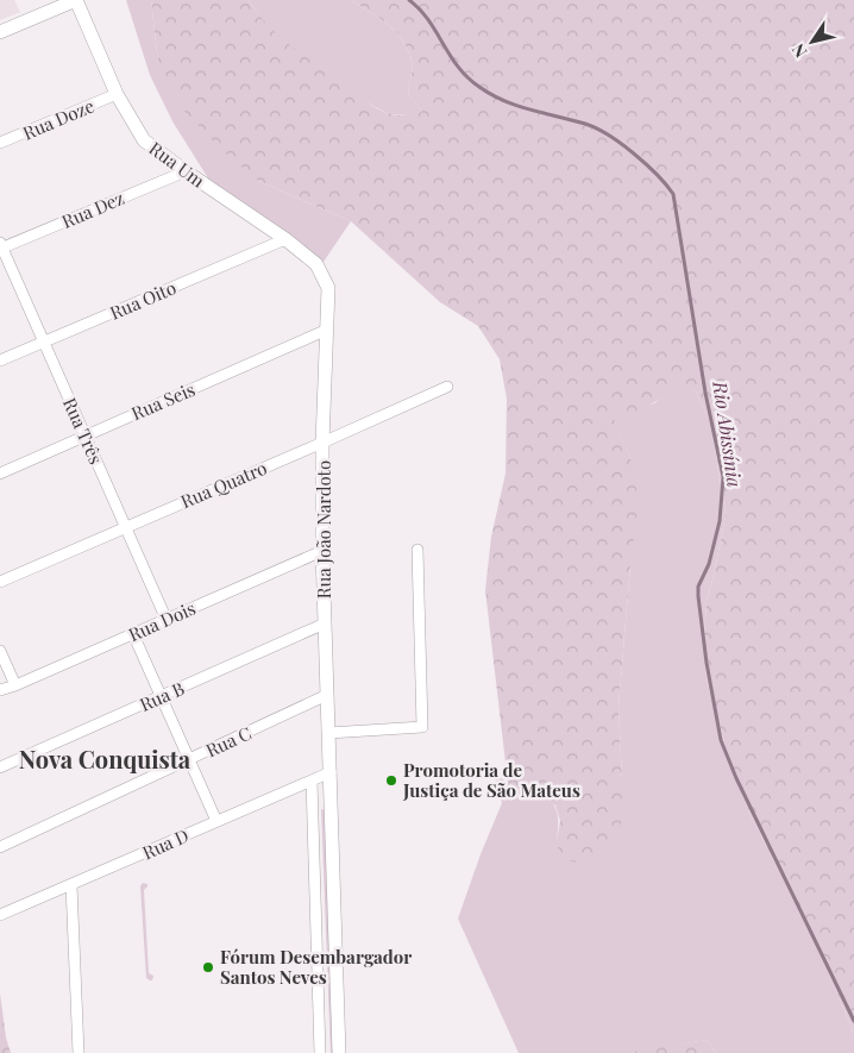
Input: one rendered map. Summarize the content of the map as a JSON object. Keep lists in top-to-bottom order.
{
  "streets": {
    "street": [
      "Rua Doze",
      "Rua Um",
      "Rua Dez",
      "Rua Oito",
      "Rua Seis",
      "Rua Três",
      "Rua Quatro",
      "Rua João Nardoto",
      "Rua Dois",
      "Rua B",
      "Rua C",
      "Rua D"
    ]
  },
  "crossings": [
    ["Rua Doze", "Rua Um"],
    ["Rua Um", "Rua Dez"],
    ["Rua Um", "Rua Oito"],
    ["Rua Um", "Rua João Nardoto"],
    ["Rua Dez", "Rua Três"],
    ["Rua Oito", "Rua Três"],
    ["Rua Seis", "Rua Três"],
    ["Rua Seis", "Rua João Nardoto"],
    ["Rua Três", "Rua Quatro"],
    ["Rua Três", "Rua Dois"],
    ["Rua Quatro", "Rua João Nardoto"],
    ["Rua João Nardoto", "Rua Dois"],
    ["Rua João Nardoto", "Rua B"],
    ["Rua João Nardoto", "Rua C"],
    ["Rua João Nardoto", "Rua D"]
  ],
  "districts": ["Nova Conquista"],
  "water": ["Rio Abissínia"],
  "places": ["Promotoria de Justiça de São Mateus", "Fórum Desembargador Santos Neves"],
  "north": "bottom left"
}
